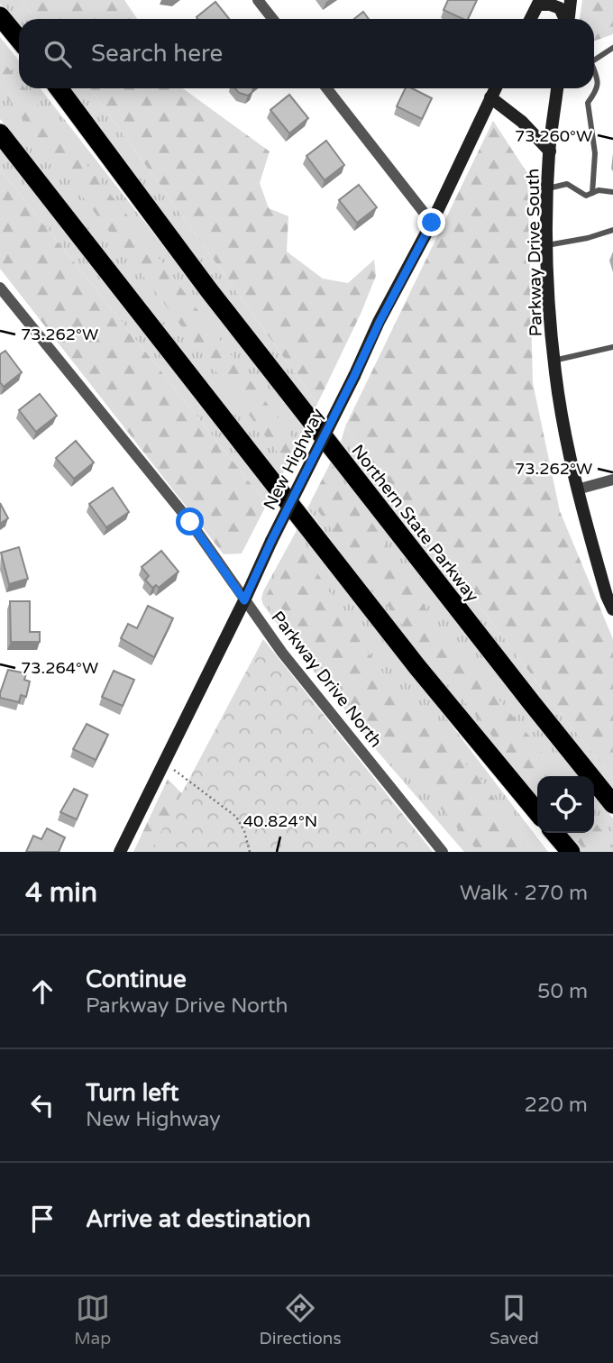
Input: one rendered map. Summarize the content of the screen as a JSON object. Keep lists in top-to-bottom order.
{
  "streets": {
    "highway": ["Northern State Parkway"],
    "street": ["Parkway Drive South", "New Highway", "Parkway Drive North"]
  },
  "crossings": [
    ["Parkway Drive South", "New Highway"],
    ["New Highway", "Parkway Drive North"]
  ],
  "page": {
    "search": "Search here",
    "heading": ["4 min", "Walk · 270 m"],
    "list": [
      ["Continue", "Parkway Drive North", "50 m"],
      ["Turn left", "New Highway", "220 m"],
      "Arrive at destination"
    ],
    "nav": ["Map", "Directions", "Saved"]
  },
  "coordinates": [
    "73.260°W",
    "73.262°W",
    "73.264°W",
    "40.824°N"
  ]
}
